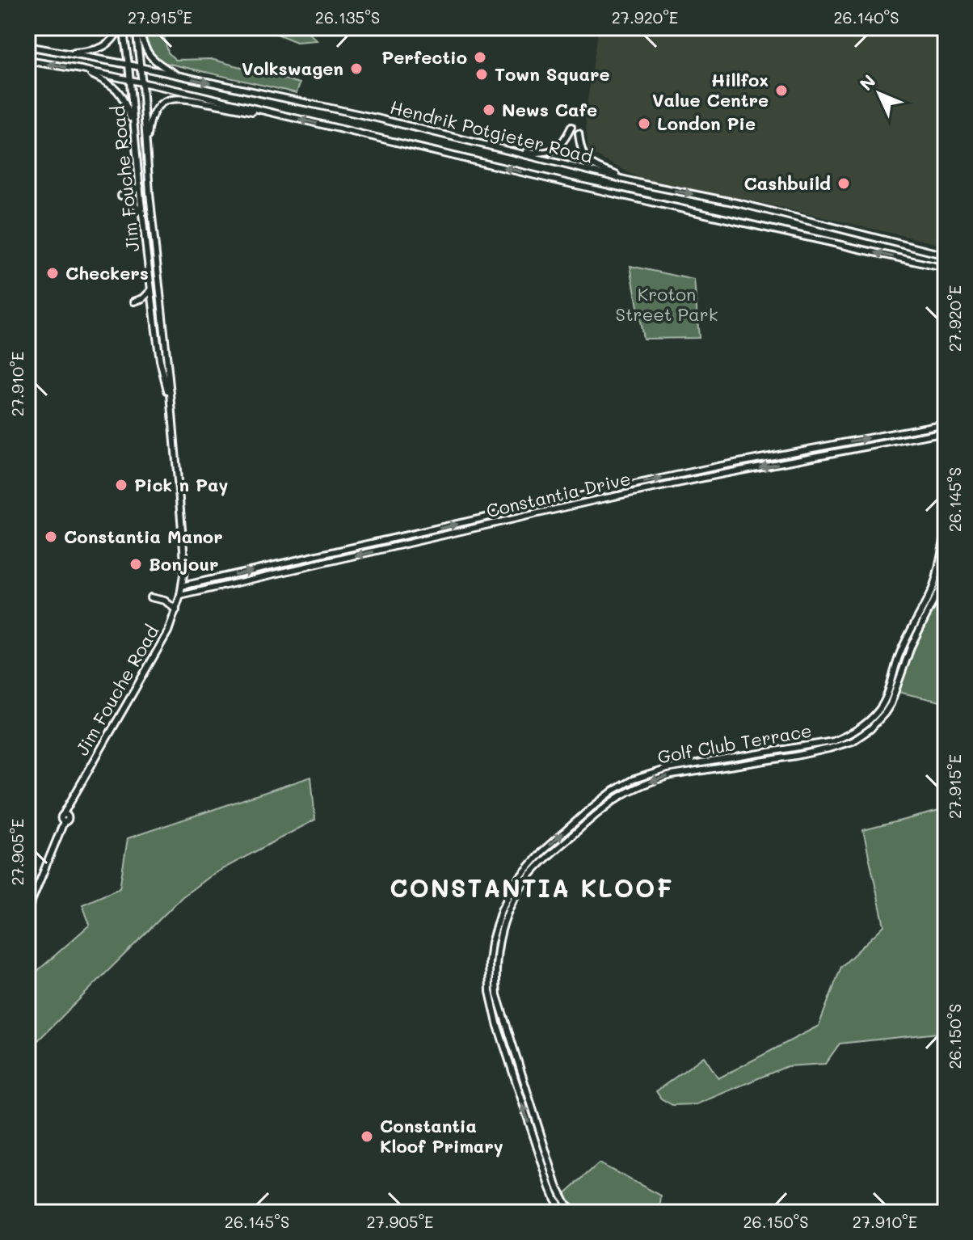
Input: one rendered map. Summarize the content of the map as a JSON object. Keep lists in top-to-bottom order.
{
  "streets": {
    "street": [
      "Hendrik Potgieter Road",
      "Jim Fouche Road",
      "Constantia Drive",
      "Golf Club Terrace"
    ]
  },
  "crossings": [
    ["Hendrik Potgieter Road", "Jim Fouche Road"],
    ["Jim Fouche Road", "Constantia Drive"]
  ],
  "districts": ["CONSTANTIA KLOOF"],
  "parks": ["Kroton Street Park"],
  "places": [
    "Perfectio",
    "Volkswagen",
    "Town Square",
    "Hillfox Value Centre",
    "News Cafe",
    "London Pie",
    "Cashbuild",
    "Checkers",
    "Pick n Pay",
    "Constantia Manor",
    "Bonjour",
    "Constantia Kloof Primary"
  ],
  "north": "top left",
  "coordinates": [
    "27.915°E",
    "26.135°S",
    "27.920°E",
    "26.140°S",
    "27.910°E",
    "26.145°S",
    "27.905°E",
    "26.150°S"
  ]
}
